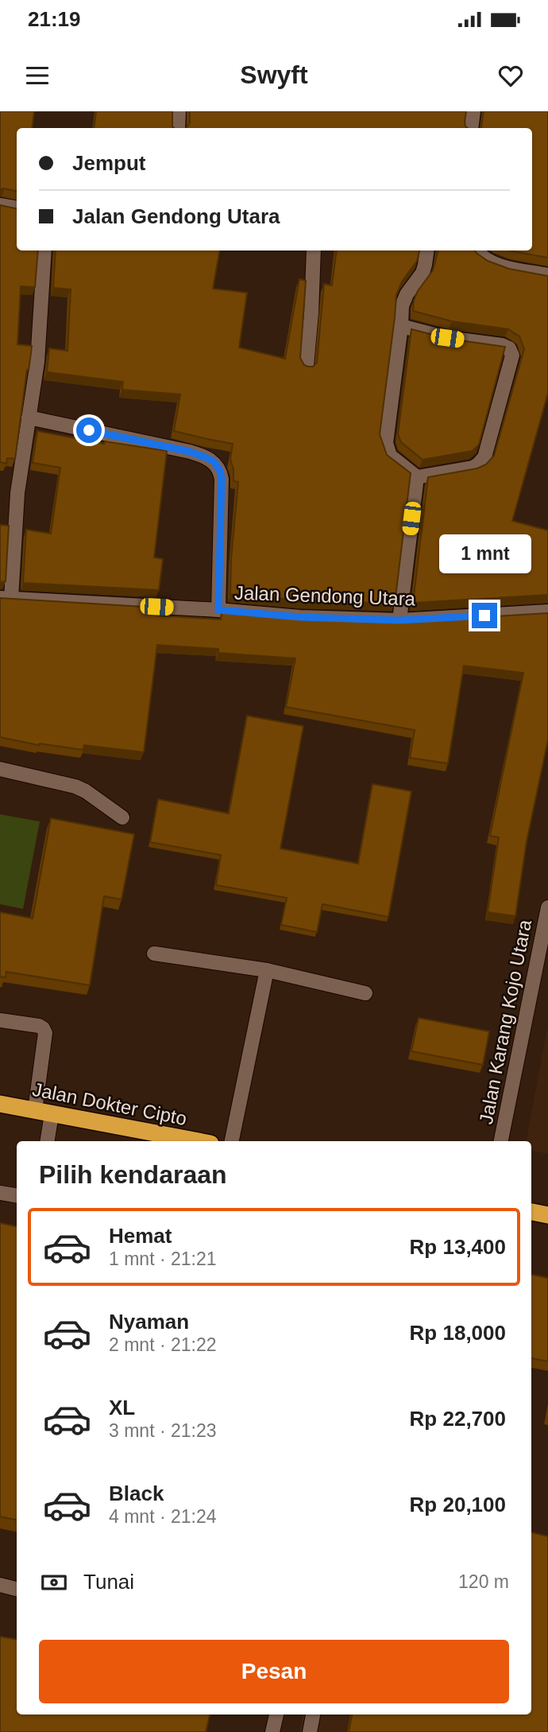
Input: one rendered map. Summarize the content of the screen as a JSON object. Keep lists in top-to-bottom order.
{
  "streets": {
    "highway": ["Jalan Dokter Cipto"],
    "street": ["Jalan Gendong Utara", "Jalan Karang Kojo Utara"]
  },
  "page": {
    "status": "21:19",
    "header": "Swyft",
    "banner": ["Jemput", "Jalan Gendong Utara"],
    "bubble": "1 mnt",
    "heading": "Pilih kendaraan",
    "list": [
      {
        "name": "Hemat",
        "note": "1 mnt · 21:21",
        "value": "Rp 13,400"
      },
      {
        "name": "Nyaman",
        "note": "2 mnt · 21:22",
        "value": "Rp 18,000"
      },
      {
        "name": "XL",
        "note": "3 mnt · 21:23",
        "value": "Rp 22,700"
      },
      {
        "name": "Black",
        "note": "4 mnt · 21:24",
        "value": "Rp 20,100"
      }
    ],
    "pay": ["Tunai", "120 m"],
    "buttons": "Pesan"
  }
}
